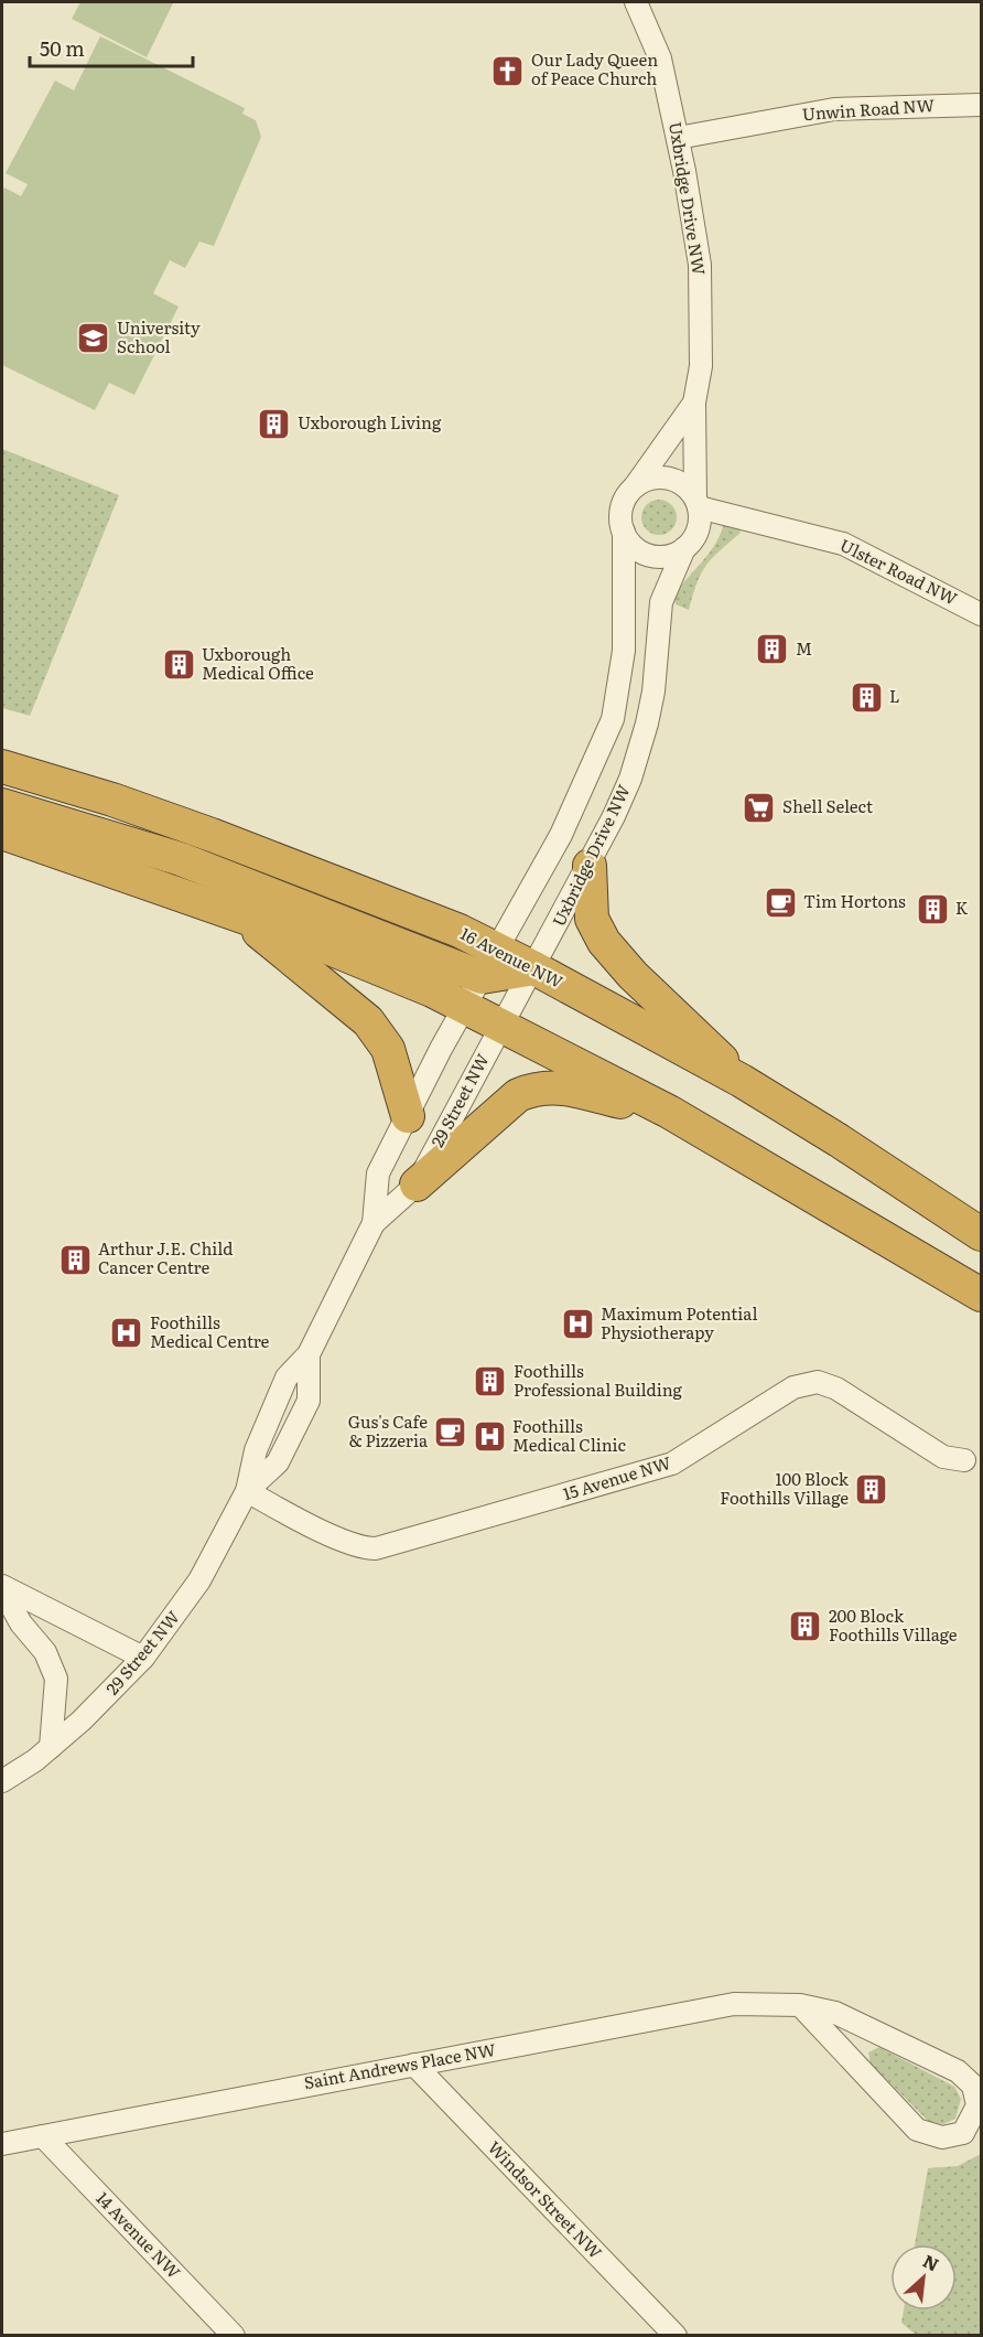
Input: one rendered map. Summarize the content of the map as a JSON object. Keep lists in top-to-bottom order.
{
  "streets": {
    "highway": ["16 Avenue NW"],
    "street": [
      "Unwin Road NW",
      "Uxbridge Drive NW",
      "Ulster Road NW",
      "29 Street NW",
      "15 Avenue NW",
      "Saint Andrews Place NW",
      "Windsor Street NW",
      "14 Avenue NW"
    ]
  },
  "crossings": [
    ["Unwin Road NW", "Uxbridge Drive NW"],
    ["Uxbridge Drive NW", "Ulster Road NW"],
    ["Uxbridge Drive NW", "16 Avenue NW"],
    ["Uxbridge Drive NW", "29 Street NW"],
    ["16 Avenue NW", "29 Street NW"],
    ["29 Street NW", "15 Avenue NW"],
    ["Saint Andrews Place NW", "Windsor Street NW"],
    ["Saint Andrews Place NW", "14 Avenue NW"]
  ],
  "places": {
    "church": ["Our Lady Queen of Peace Church"],
    "school or university": ["University School"],
    "building": [
      "Uxborough Living",
      "M",
      "Uxborough Medical Office",
      "L",
      "K",
      "Arthur J.E. Child Cancer Centre",
      "Foothills Professional Building",
      "100 Block Foothills Village",
      "200 Block Foothills Village"
    ],
    "supermarket": ["Shell Select"],
    "cafe": ["Tim Hortons", "Gus's Cafe & Pizzeria"],
    "hospital": ["Maximum Potential Physiotherapy", "Foothills Medical Centre", "Foothills Medical Clinic"]
  },
  "scale_bar": "50 m",
  "north": "top right"
}
